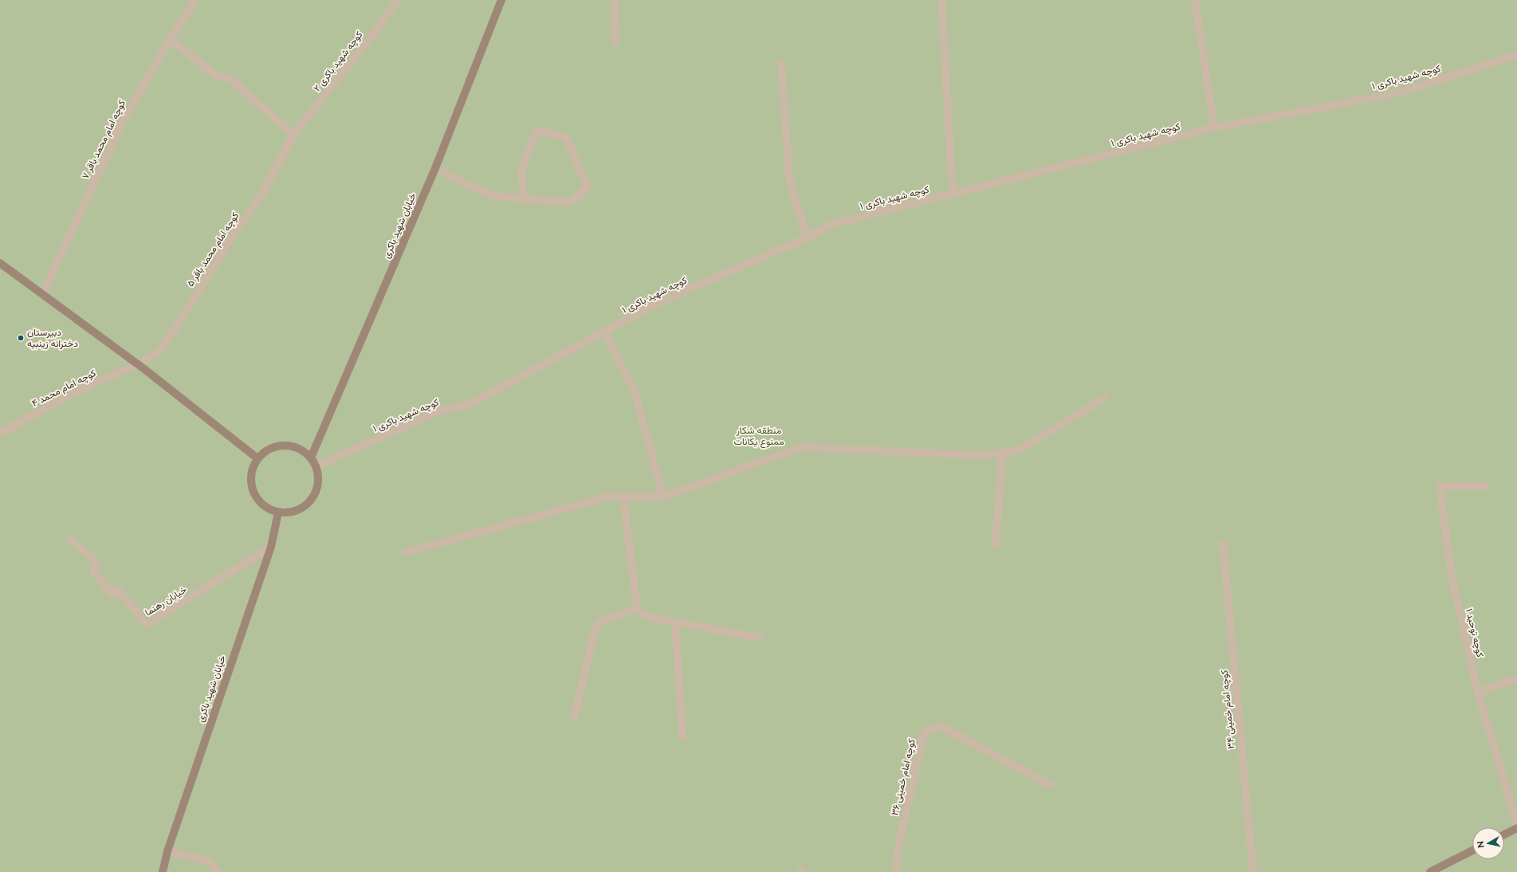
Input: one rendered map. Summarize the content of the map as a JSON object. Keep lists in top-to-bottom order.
{
  "streets": {
    "main road": ["خیابان شهید باکری"],
    "street": [
      "کوچه شهید باکری ۲",
      "کوچه شهید باکری ۱",
      "کوچه امام محمد باقر ۷",
      "کوچه امام محمد باقر ۵",
      "کوچه امام محمد ۴",
      "خیابان رهنما",
      "کوچه توحید ۱",
      "کوچه امام خمینی ۳۴",
      "کوچه امام خمینی ۳۶"
    ]
  },
  "crossings": [
    ["کوچه شهید باکری ۲", "کوچه امام محمد باقر ۵"],
    ["کوچه شهید باکری ۱", "خیابان شهید باکری"],
    ["خیابان شهید باکری", "خیابان رهنما"],
    ["کوچه امام محمد باقر ۵", "کوچه امام محمد ۴"]
  ],
  "parks": ["منطقه شکار ممنوع یکانات"],
  "places": ["دبیرستان دخترانه زینبیه"],
  "north": "left"
}
